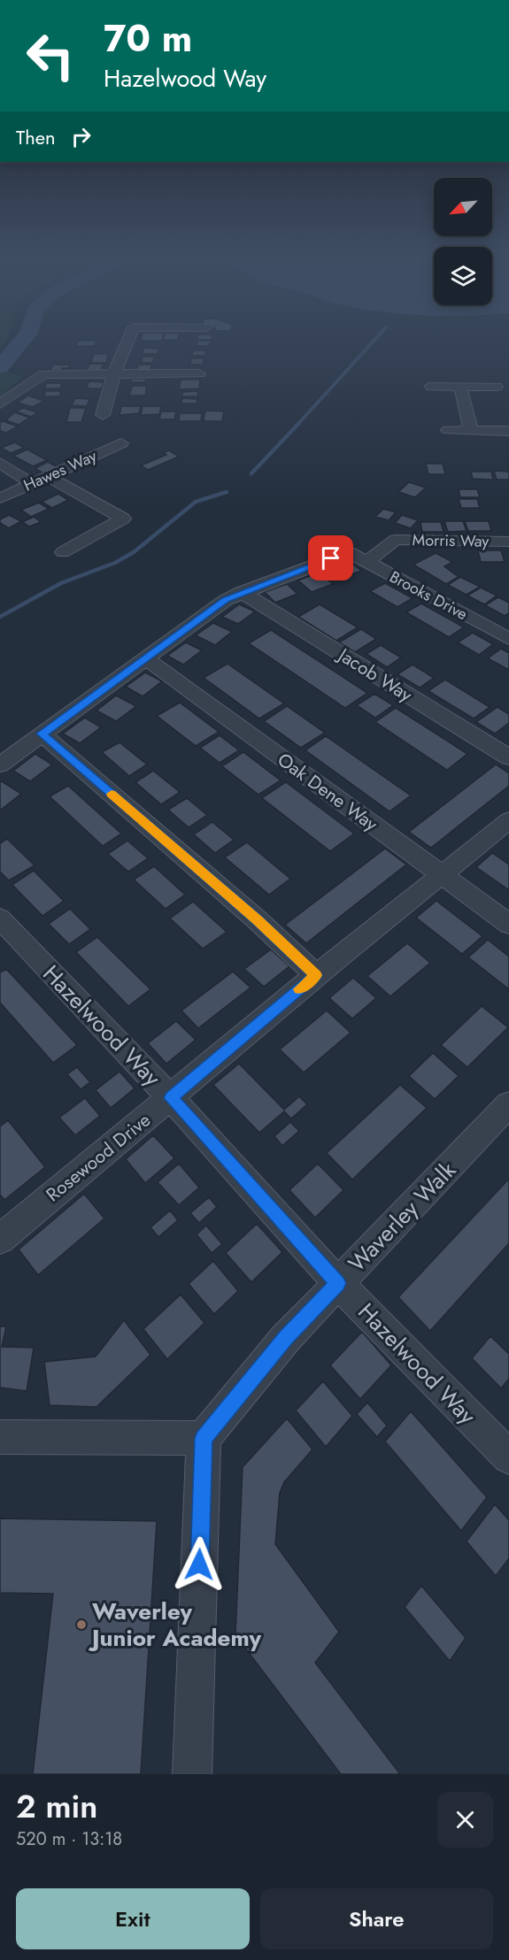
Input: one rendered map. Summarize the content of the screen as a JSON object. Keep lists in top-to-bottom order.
{
  "streets": {
    "street": [
      "Hawes Way",
      "Morris Way",
      "Brooks Drive",
      "Jacob Way",
      "Oak Dene Way",
      "Hazelwood Way",
      "Rosewood Drive",
      "Waverley Walk"
    ]
  },
  "crossings": [
    ["Morris Way", "Brooks Drive"],
    ["Brooks Drive", "Jacob Way"],
    ["Oak Dene Way", "Rosewood Drive"],
    ["Hazelwood Way", "Rosewood Drive"],
    ["Hazelwood Way", "Waverley Walk"]
  ],
  "places": ["Waverley Junior Academy"],
  "north": "bottom left",
  "page": {
    "turn": ["70 m", "Hazelwood Way"],
    "then": "Then",
    "heading": ["2 min", "520 m · 13:18"],
    "buttons": ["Exit", "Share"]
  }
}
